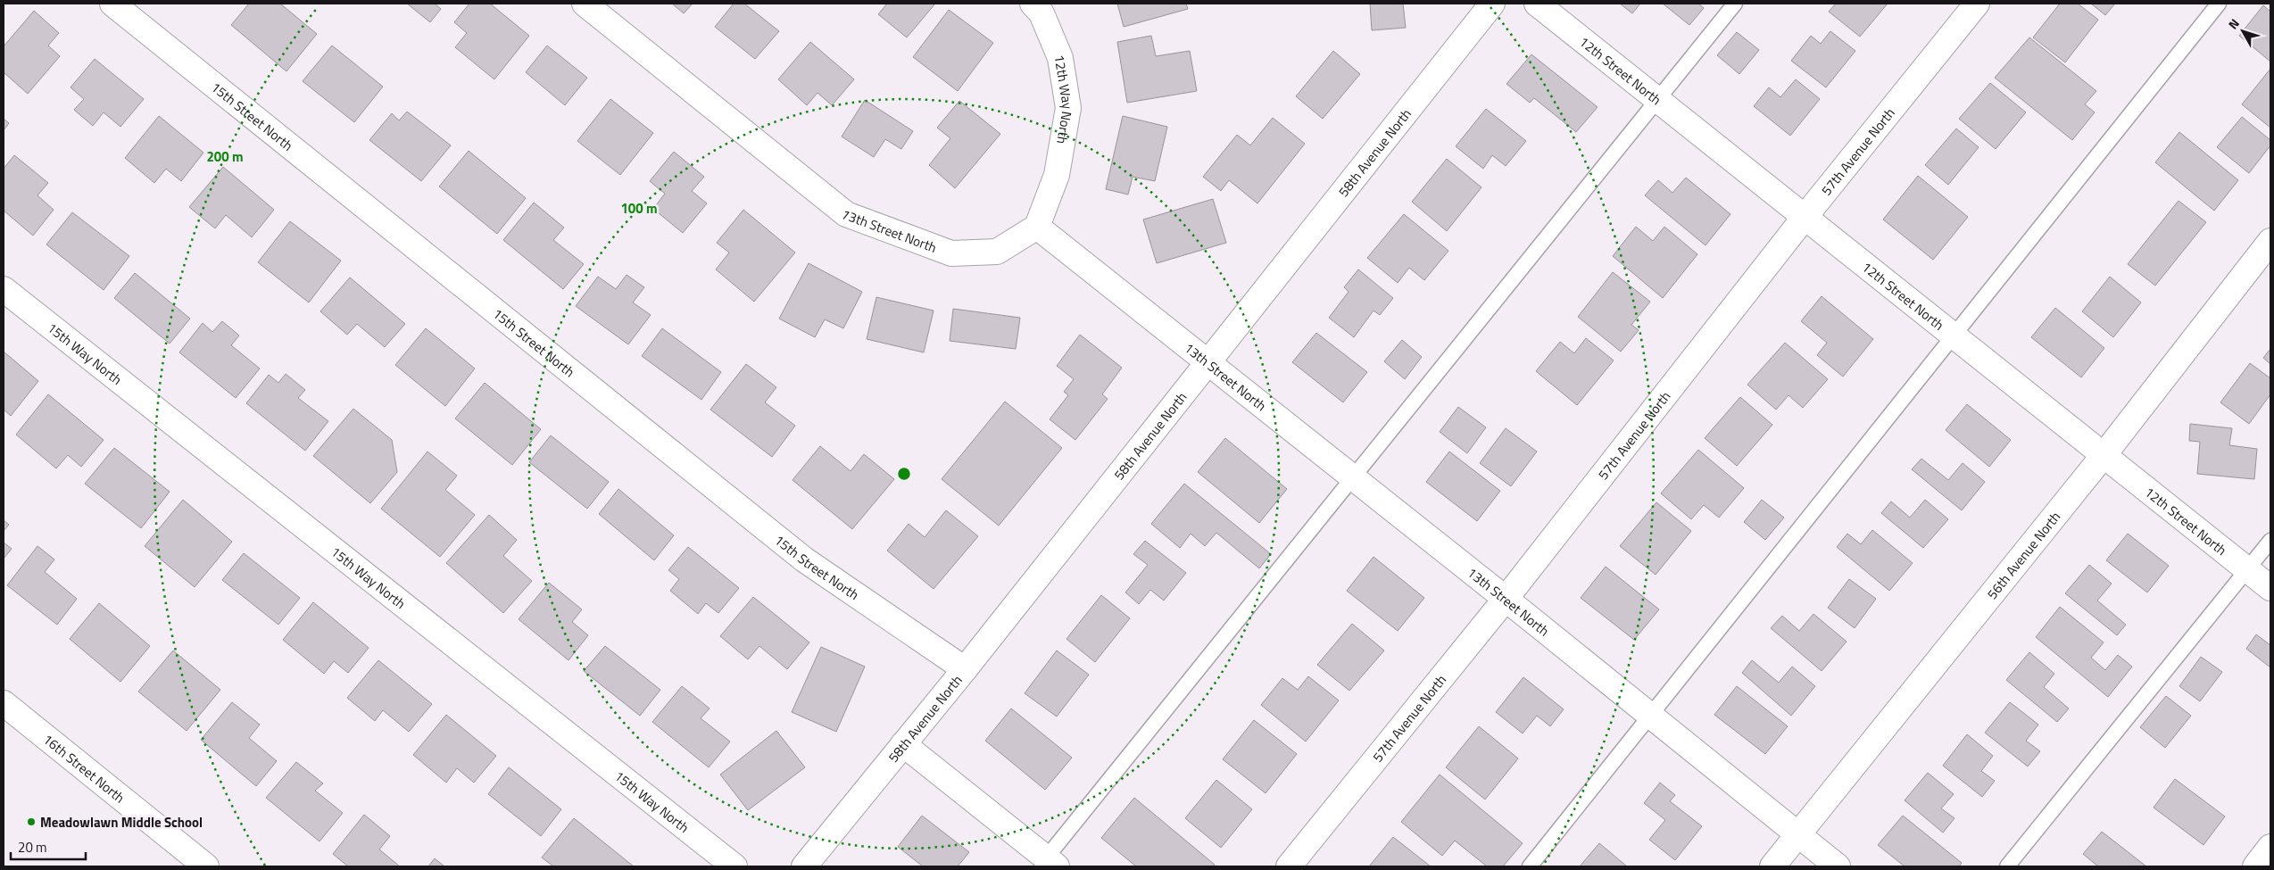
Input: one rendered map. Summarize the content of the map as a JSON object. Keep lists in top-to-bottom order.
{
  "streets": {
    "street": [
      "12th Street North",
      "12th Way North",
      "15th Street North",
      "57th Avenue North",
      "58th Avenue North",
      "13th Street North",
      "15th Way North",
      "56th Avenue North",
      "16th Street North"
    ]
  },
  "crossings": [
    ["12th Street North", "57th Avenue North"],
    ["12th Street North", "56th Avenue North"],
    ["12th Way North", "13th Street North"],
    ["15th Street North", "58th Avenue North"],
    ["57th Avenue North", "13th Street North"],
    ["58th Avenue North", "13th Street North"],
    ["13th Street North", "56th Avenue North"]
  ],
  "places": ["Meadowlawn Middle School"],
  "scale_bar": "20 m",
  "north": "top left",
  "rings": ["200 m", "100 m"]
}
